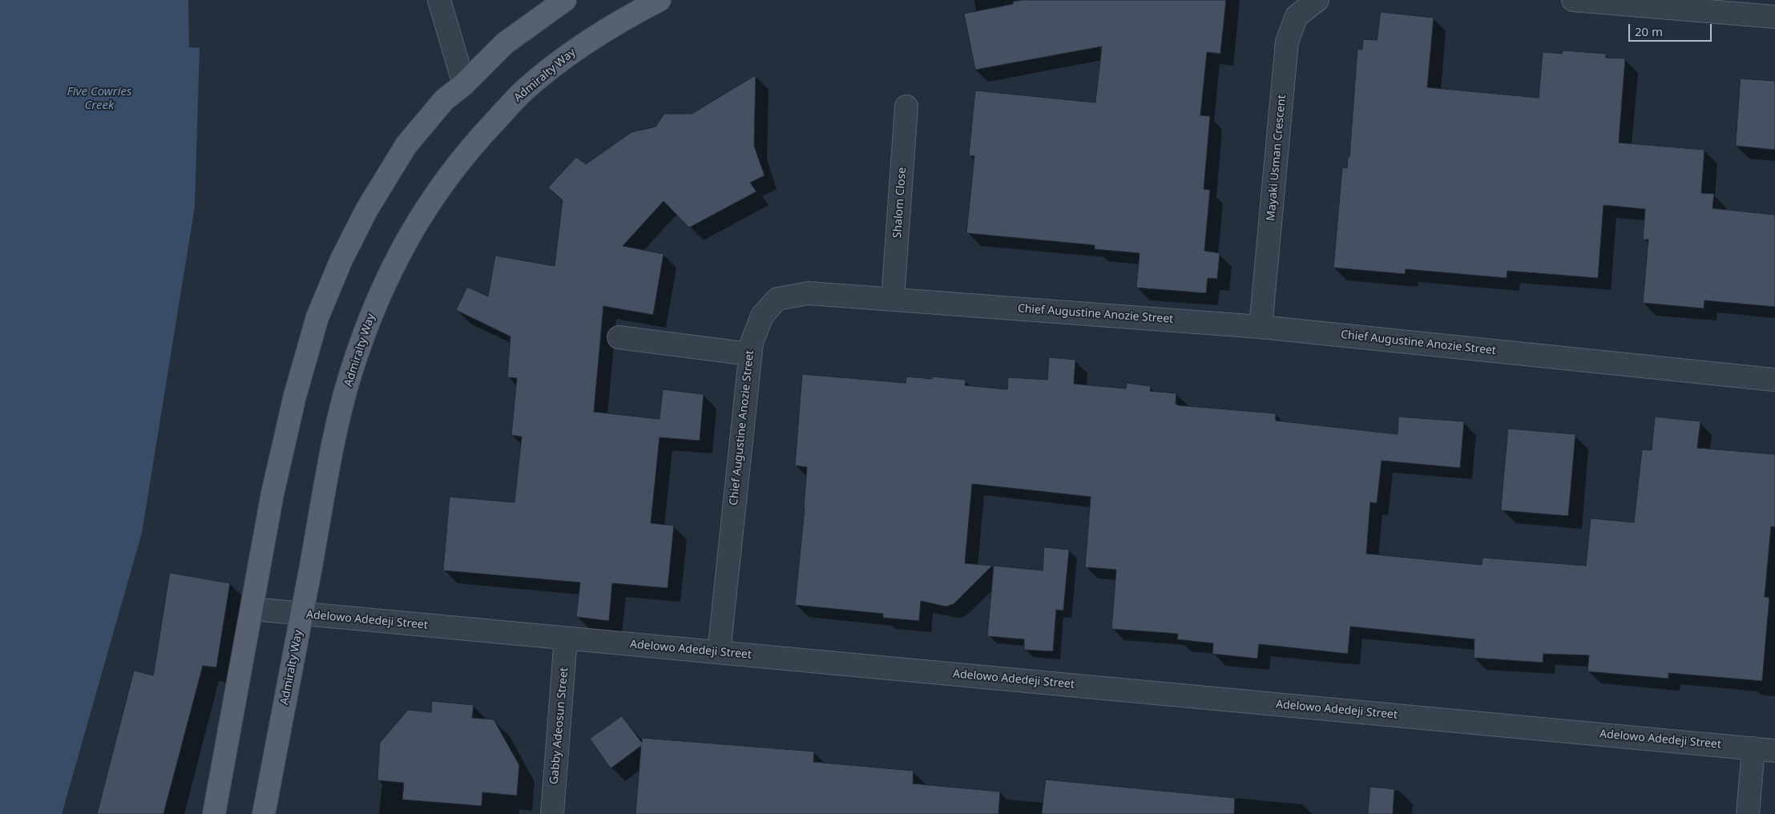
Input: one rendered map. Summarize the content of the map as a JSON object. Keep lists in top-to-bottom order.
{
  "streets": {
    "main road": ["Admiralty Way"],
    "street": [
      "Mayaki Usman Crescent",
      "Shalom Close",
      "Chief Augustine Anozie Street",
      "Adelowo Adedeji Street",
      "Gabby Adeosun Street"
    ]
  },
  "crossings": [
    ["Admiralty Way", "Adelowo Adedeji Street"],
    ["Mayaki Usman Crescent", "Chief Augustine Anozie Street"],
    ["Shalom Close", "Chief Augustine Anozie Street"],
    ["Chief Augustine Anozie Street", "Adelowo Adedeji Street"],
    ["Adelowo Adedeji Street", "Gabby Adeosun Street"]
  ],
  "water": ["Five Cowries Creek"],
  "scale_bar": "20 m"
}
